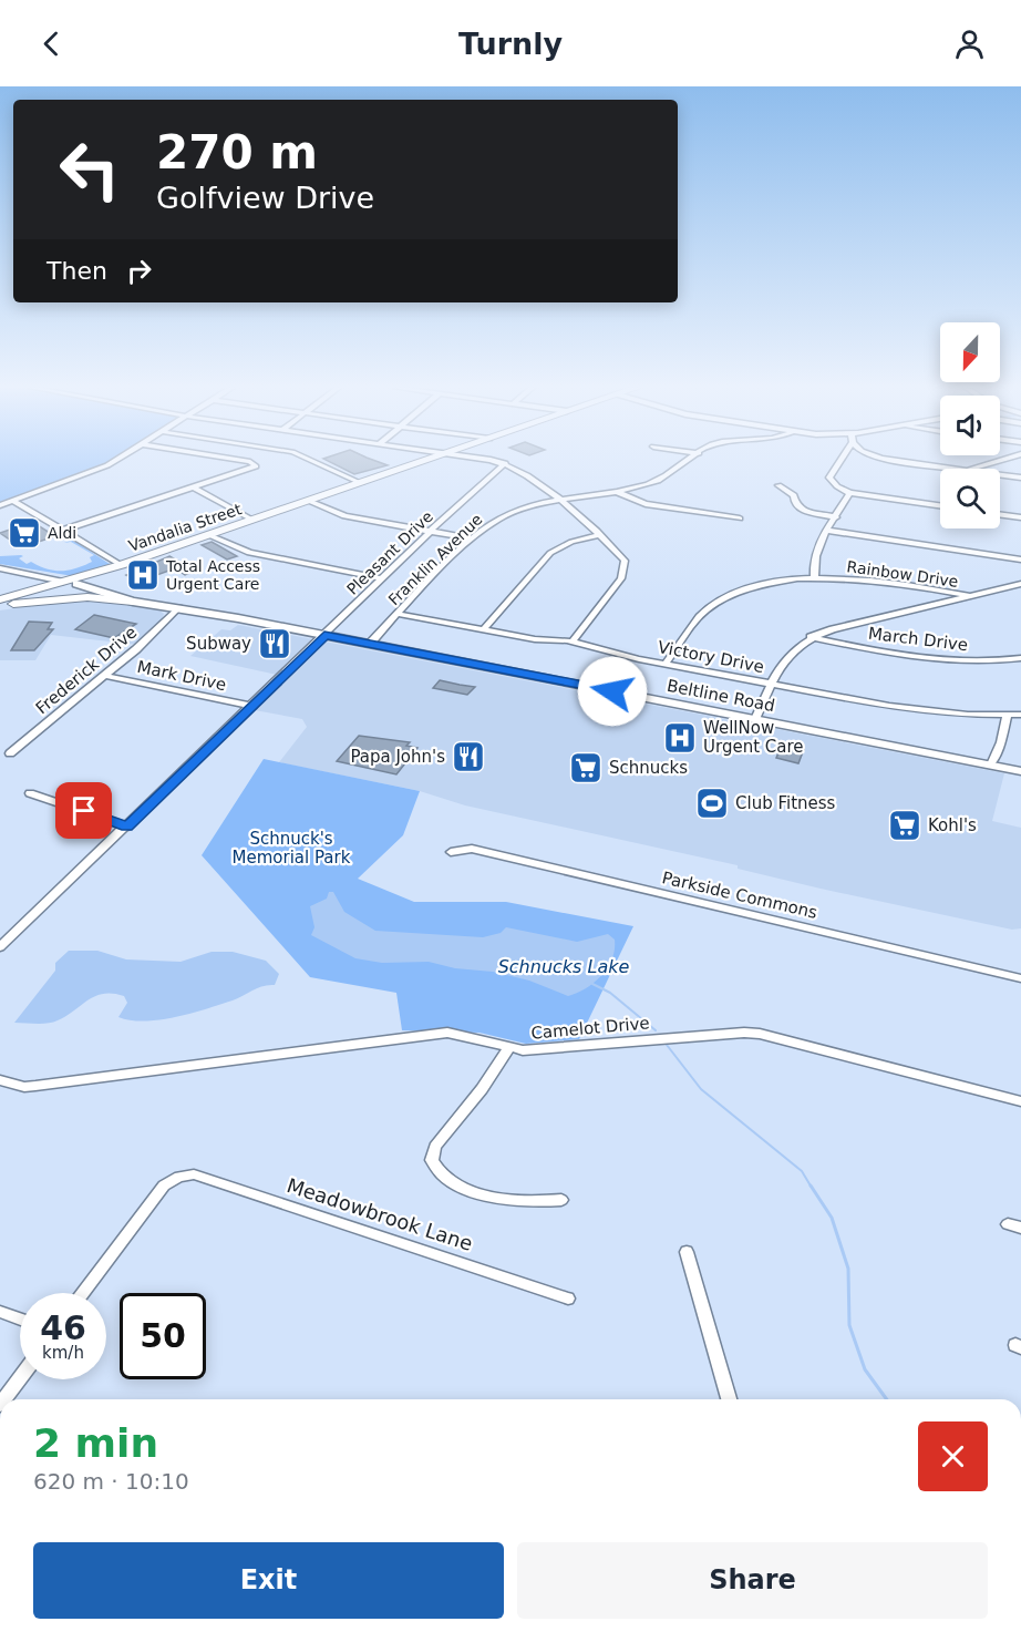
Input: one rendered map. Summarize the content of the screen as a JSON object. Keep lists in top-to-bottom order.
{
  "streets": {
    "main road": ["Vandalia Street", "Beltline Road"],
    "street": [
      "Pleasant Drive",
      "Franklin Avenue",
      "Rainbow Drive",
      "March Drive",
      "Victory Drive",
      "Frederick Drive",
      "Mark Drive",
      "Parkside Commons",
      "Camelot Drive",
      "Meadowbrook Lane"
    ]
  },
  "crossings": [
    ["Vandalia Street", "Beltline Road"],
    ["Pleasant Drive", "Mark Drive"],
    ["Pleasant Drive", "Beltline Road"],
    ["Franklin Avenue", "Victory Drive"],
    ["Franklin Avenue", "Beltline Road"],
    ["Rainbow Drive", "Victory Drive"],
    ["Frederick Drive", "Mark Drive"],
    ["Frederick Drive", "Beltline Road"]
  ],
  "water": ["Schnucks Lake"],
  "parks": ["Schnuck's Memorial Park"],
  "places": {
    "supermarket": ["Aldi", "Schnucks", "Kohl's"],
    "hospital": ["Total Access Urgent Care", "WellNow Urgent Care"],
    "restaurant": ["Subway", "Papa John's"],
    "sports": ["Club Fitness"]
  },
  "north": "bottom",
  "page": {
    "header": "Turnly",
    "turn": ["270 m", "Golfview Drive"],
    "then": "Then",
    "speed": "46 km/h",
    "limit": "50",
    "heading": ["2 min", "620 m · 10:10"],
    "buttons": ["Exit", "Share"]
  }
}
